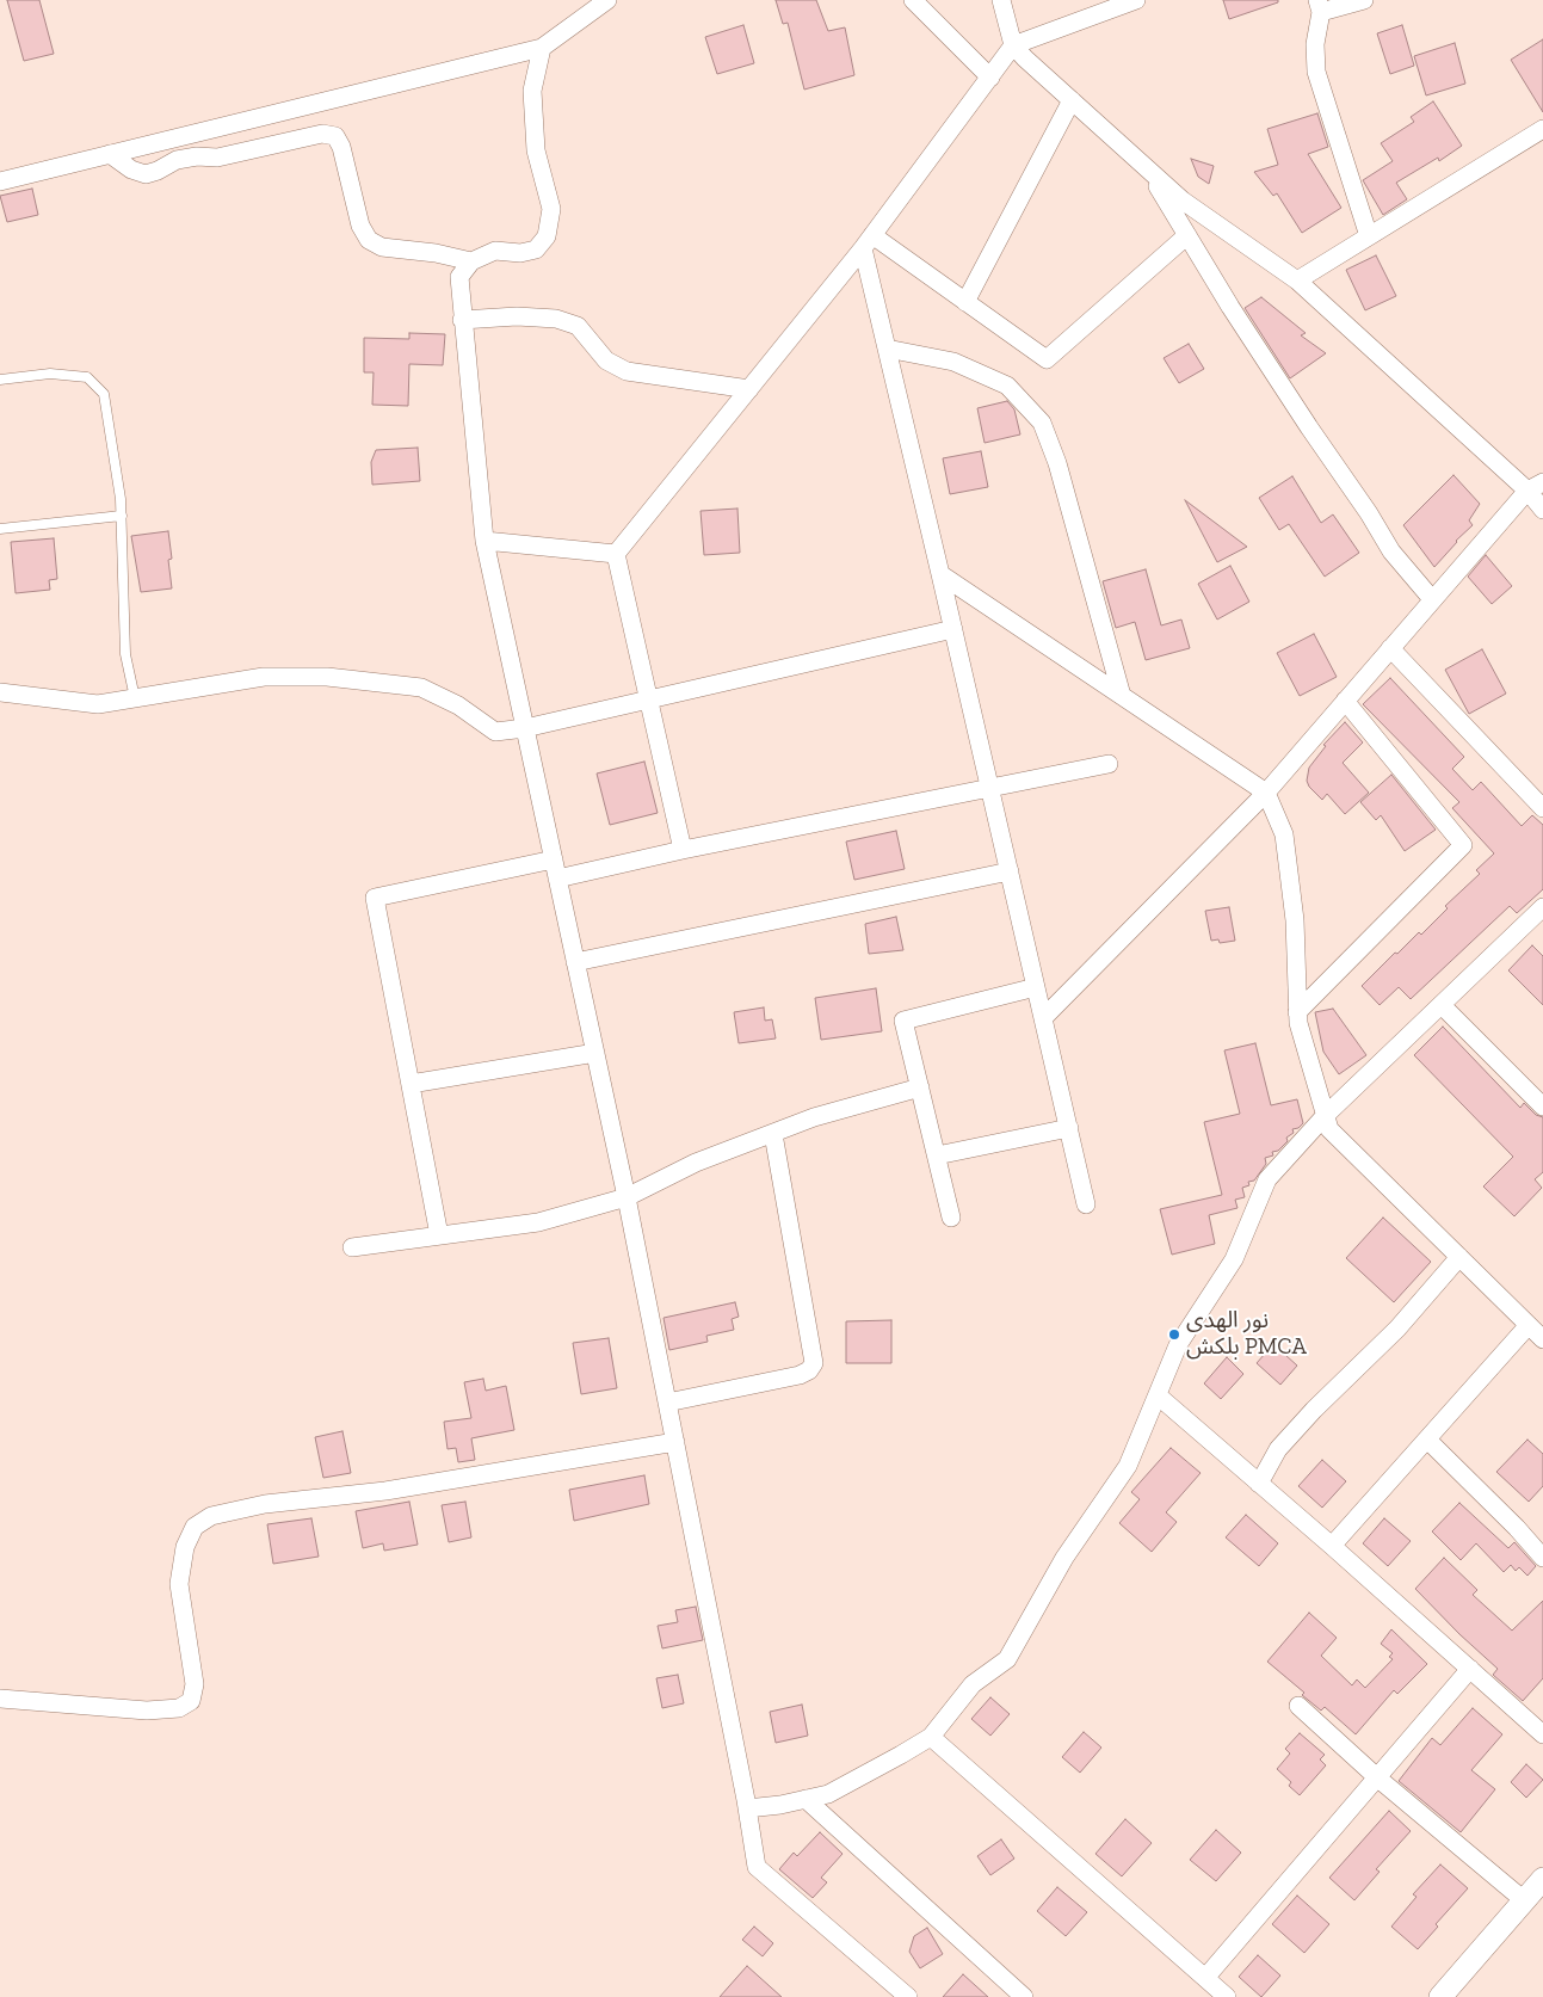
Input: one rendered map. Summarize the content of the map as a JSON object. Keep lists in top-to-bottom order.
{
  "places": ["نور الهدى بلكش PMCA"]
}
